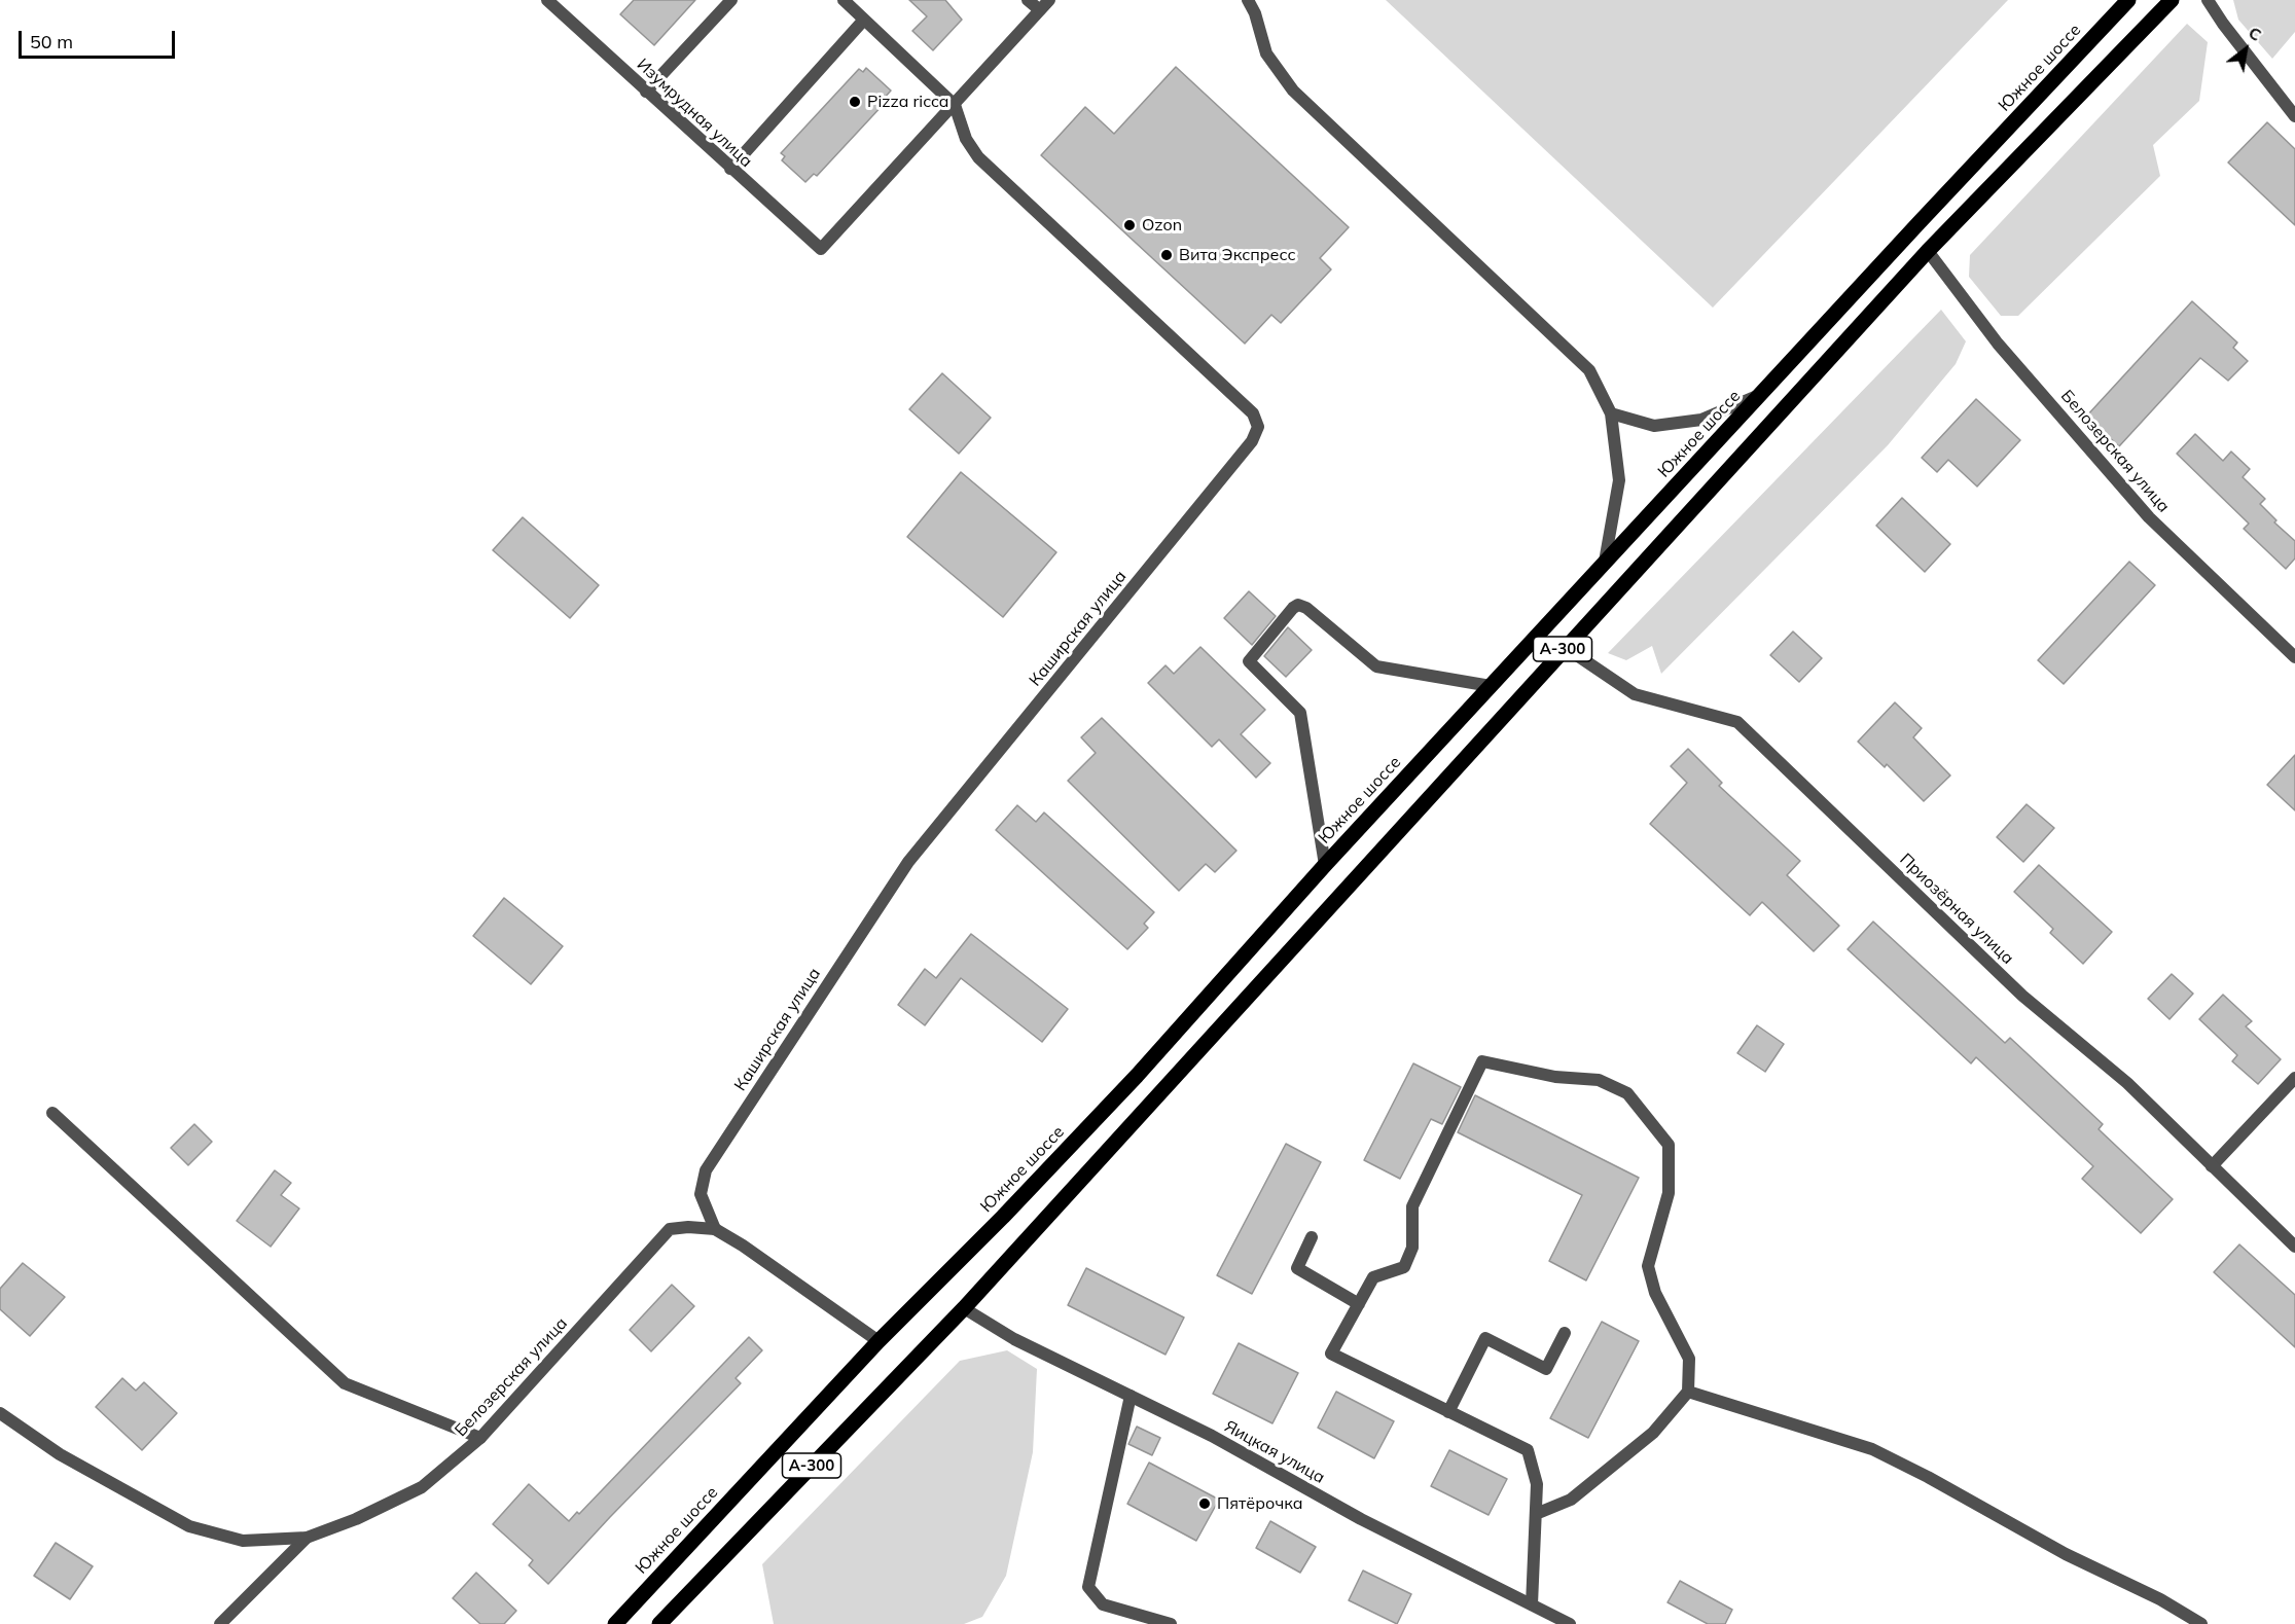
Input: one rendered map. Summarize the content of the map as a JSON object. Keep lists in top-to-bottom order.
{
  "streets": {
    "main road": ["Южное шоссе", "А-300"],
    "street": [
      "Изумрудная улица",
      "Белозерская улица",
      "Каширская улица",
      "Приозёрная улица",
      "Яицкая улица"
    ]
  },
  "crossings": [
    ["Южное шоссе", "Белозерская улица"],
    ["Изумрудная улица", "Каширская улица"],
    ["Белозерская улица", "Каширская улица"],
    ["Белозерская улица", "А-300"],
    ["А-300", "Приозёрная улица"],
    ["А-300", "Яицкая улица"]
  ],
  "places": [
    "Pizza ricca",
    "Ozon",
    "Вита Экспресс",
    "Пятёрочка"
  ],
  "scale_bar": "50 m",
  "north": "top right"
}
